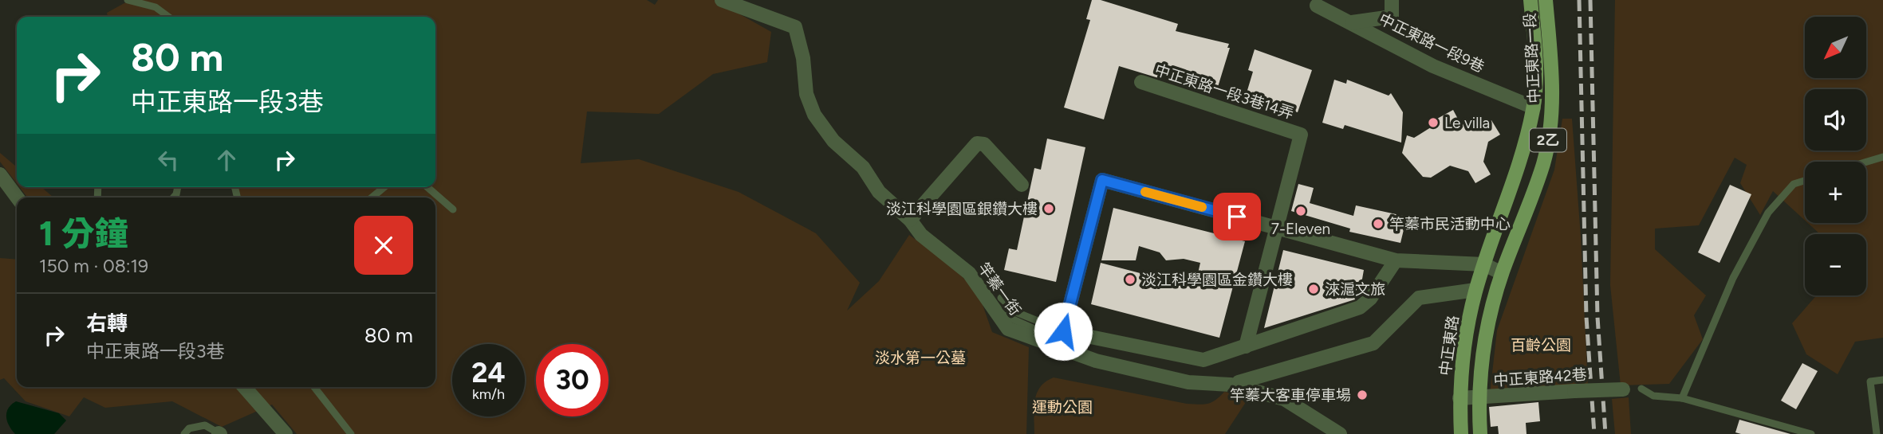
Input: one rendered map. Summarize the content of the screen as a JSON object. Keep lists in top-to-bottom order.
{
  "streets": {
    "main road": ["中正東路一段", "2乙", "中正東路"],
    "street": [
      "中正東路一段9巷",
      "中正東路一段3巷14弄",
      "竿蓁一街",
      "中正東路42巷"
    ]
  },
  "crossings": [
    ["中正東路一段9巷", "中正東路一段"],
    ["中正東路一段", "2乙"],
    ["中正東路一段", "中正東路"],
    ["2乙", "中正東路42巷"],
    ["中正東路", "中正東路42巷"]
  ],
  "parks": ["百齡公園", "淡水第一公墓", "運動公園"],
  "places": [
    "Le villa",
    "淡江科學園區銀鑽大樓",
    "7-Eleven",
    "竿蓁市民活動中心",
    "淡江科學園區金鑽大樓",
    "淶滬文旅",
    "竿蓁大客車停車場"
  ],
  "north": "bottom left",
  "page": {
    "map_buttons": ["+", "−"],
    "turn": ["80 m", "中正東路一段3巷"],
    "heading": ["1 分鐘", "150 m · 08:19"],
    "list": [
      {
        "name": "右轉",
        "note": "中正東路一段3巷",
        "value": "80 m"
      }
    ],
    "speed": "24 km/h",
    "limit": "30"
  }
}
